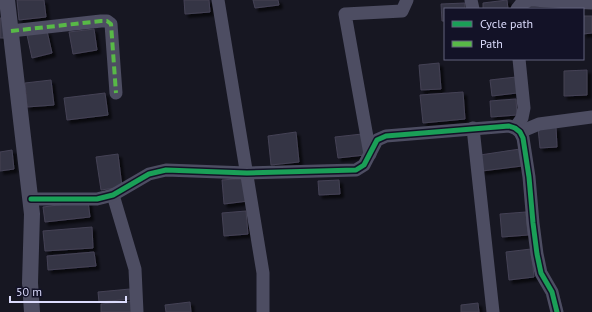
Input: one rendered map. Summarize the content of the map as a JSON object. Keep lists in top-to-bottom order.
{
  "legend": ["Cycle path", "Path"],
  "scale_bar": "50 m"
}
